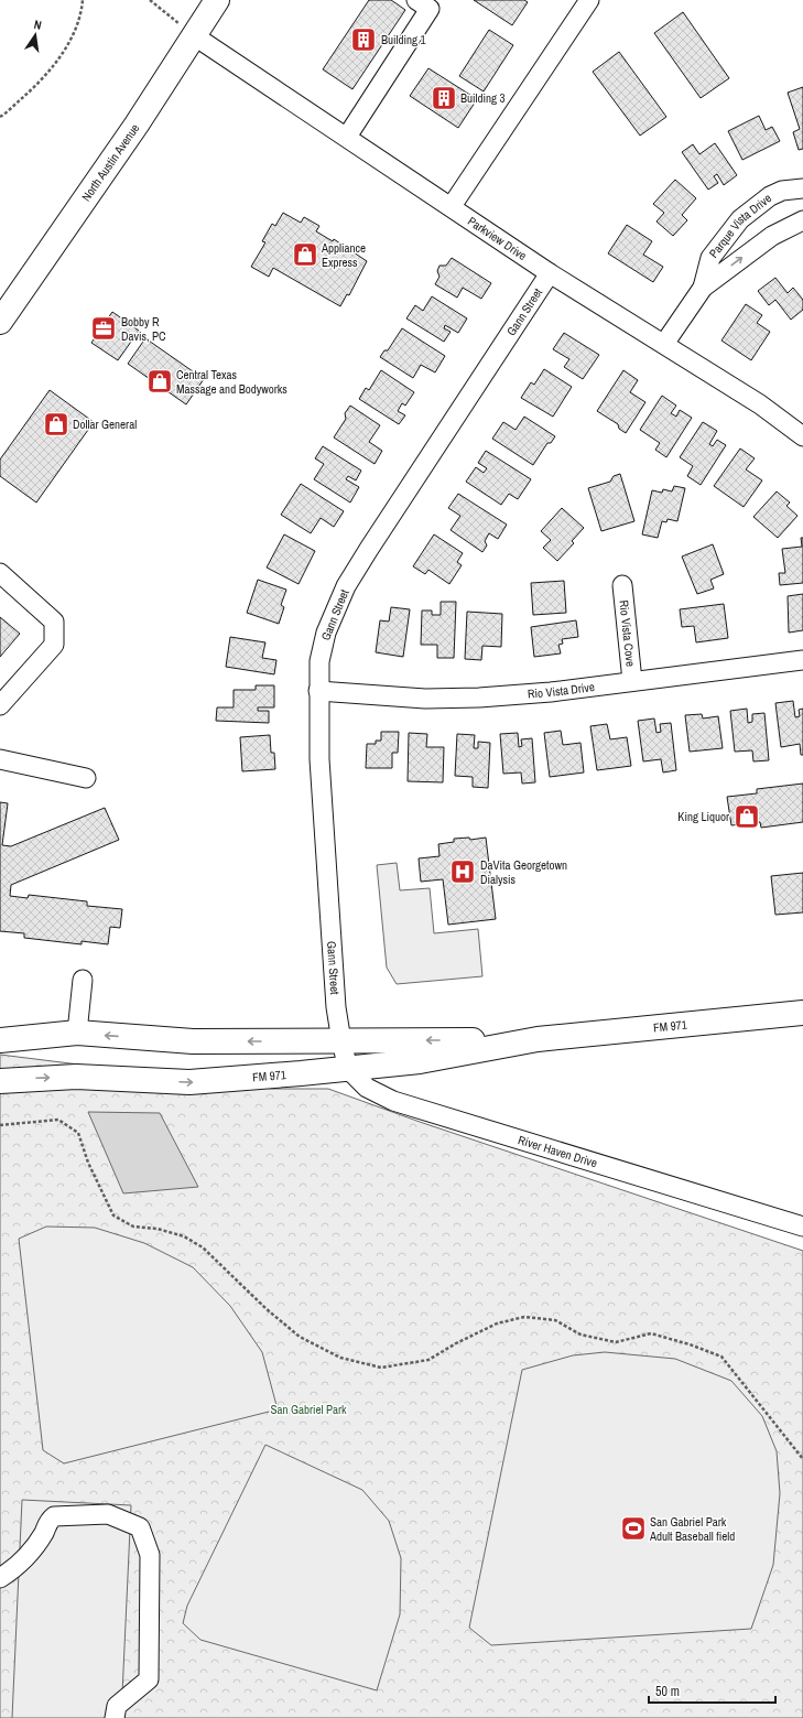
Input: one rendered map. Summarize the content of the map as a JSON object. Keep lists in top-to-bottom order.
{
  "streets": {
    "main road": ["North Austin Avenue", "FM 971"],
    "street": [
      "Parque Vista Drive",
      "Parkview Drive",
      "Gann Street",
      "Rio Vista Cove",
      "Rio Vista Drive",
      "River Haven Drive"
    ]
  },
  "crossings": [
    ["North Austin Avenue", "Parkview Drive"],
    ["Parque Vista Drive", "Parkview Drive"],
    ["Parkview Drive", "Gann Street"],
    ["Gann Street", "Rio Vista Drive"],
    ["Gann Street", "FM 971"],
    ["Rio Vista Cove", "Rio Vista Drive"],
    ["FM 971", "River Haven Drive"]
  ],
  "parks": ["San Gabriel Park"],
  "places": {
    "building": ["Building 1", "Building 3"],
    "shop": [
      "Appliance Express",
      "Central Texas Massage and Bodyworks",
      "Dollar General",
      "King Liquor"
    ],
    "office": ["Bobby R Davis, PC"],
    "hospital": ["DaVita Georgetown Dialysis"],
    "sports": ["San Gabriel Park Adult Baseball field"]
  },
  "scale_bar": "50 m",
  "north": "top"
}
